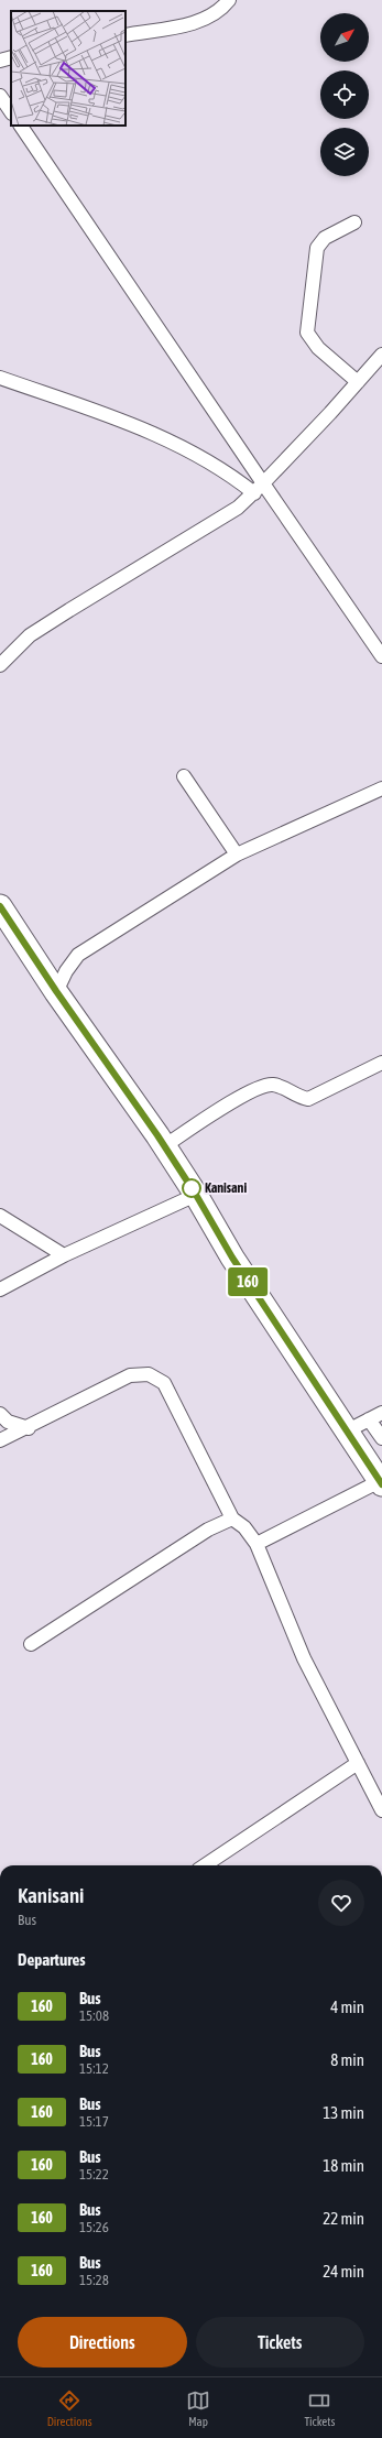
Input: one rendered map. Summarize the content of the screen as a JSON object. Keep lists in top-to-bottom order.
{
  "places": ["Kanisani"],
  "lines": ["bus line 160"],
  "north": "top right",
  "page": {
    "on_map": "160",
    "heading": [
      ["Kanisani", "Bus"],
      "Departures"
    ],
    "list": [
      {
        "mark": "160",
        "name": "Bus",
        "note": "15:08",
        "value": "4 min"
      },
      {
        "mark": "160",
        "name": "Bus",
        "note": "15:12",
        "value": "8 min"
      },
      {
        "mark": "160",
        "name": "Bus",
        "note": "15:17",
        "value": "13 min"
      },
      {
        "mark": "160",
        "name": "Bus",
        "note": "15:22",
        "value": "18 min"
      },
      {
        "mark": "160",
        "name": "Bus",
        "note": "15:26",
        "value": "22 min"
      },
      {
        "mark": "160",
        "name": "Bus",
        "note": "15:28",
        "value": "24 min"
      }
    ],
    "buttons": ["Directions", "Tickets"],
    "tabs": ["Directions", "Map", "Tickets"]
  }
}
